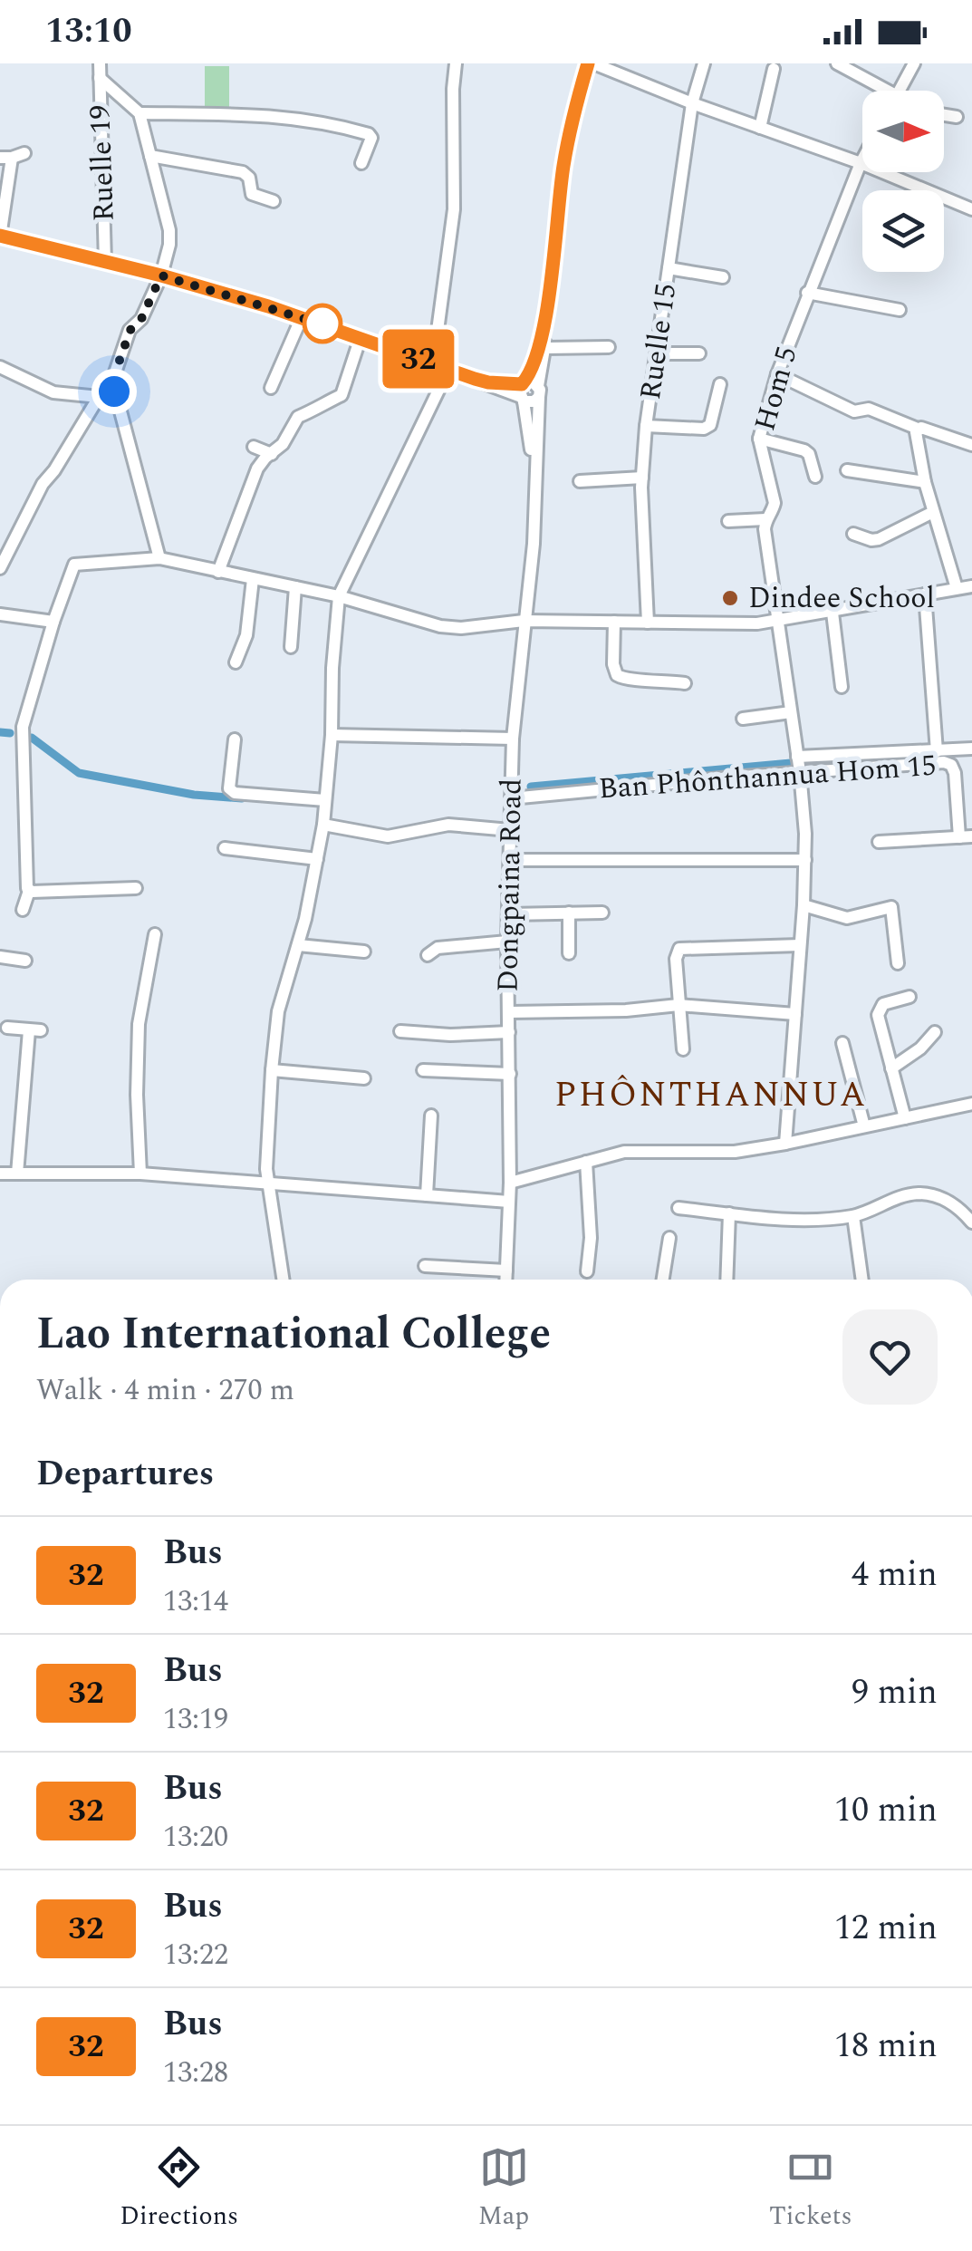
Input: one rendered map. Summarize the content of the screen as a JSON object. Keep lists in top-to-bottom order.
{
  "streets": {
    "street": [
      "Ruelle 19",
      "Ruelle 15",
      "Hom 5",
      "Ban Phônthannua Hom 15",
      "Dongpaina Road"
    ]
  },
  "crossings": [
    ["Hom 5", "Ban Phônthannua Hom 15"],
    ["Ban Phônthannua Hom 15", "Dongpaina Road"]
  ],
  "districts": ["PHÔNTHANNUA"],
  "places": ["Dindee School"],
  "lines": ["bus line 32"],
  "north": "right",
  "page": {
    "status": "13:10",
    "on_map": "32",
    "heading": [
      ["Lao International College", "Walk · 4 min · 270 m"],
      "Departures"
    ],
    "list": [
      {
        "mark": "32",
        "name": "Bus",
        "note": "13:14",
        "value": "4 min"
      },
      {
        "mark": "32",
        "name": "Bus",
        "note": "13:19",
        "value": "9 min"
      },
      {
        "mark": "32",
        "name": "Bus",
        "note": "13:20",
        "value": "10 min"
      },
      {
        "mark": "32",
        "name": "Bus",
        "note": "13:22",
        "value": "12 min"
      },
      {
        "mark": "32",
        "name": "Bus",
        "note": "13:28",
        "value": "18 min"
      }
    ],
    "tabs": ["Directions", "Map", "Tickets"]
  }
}
